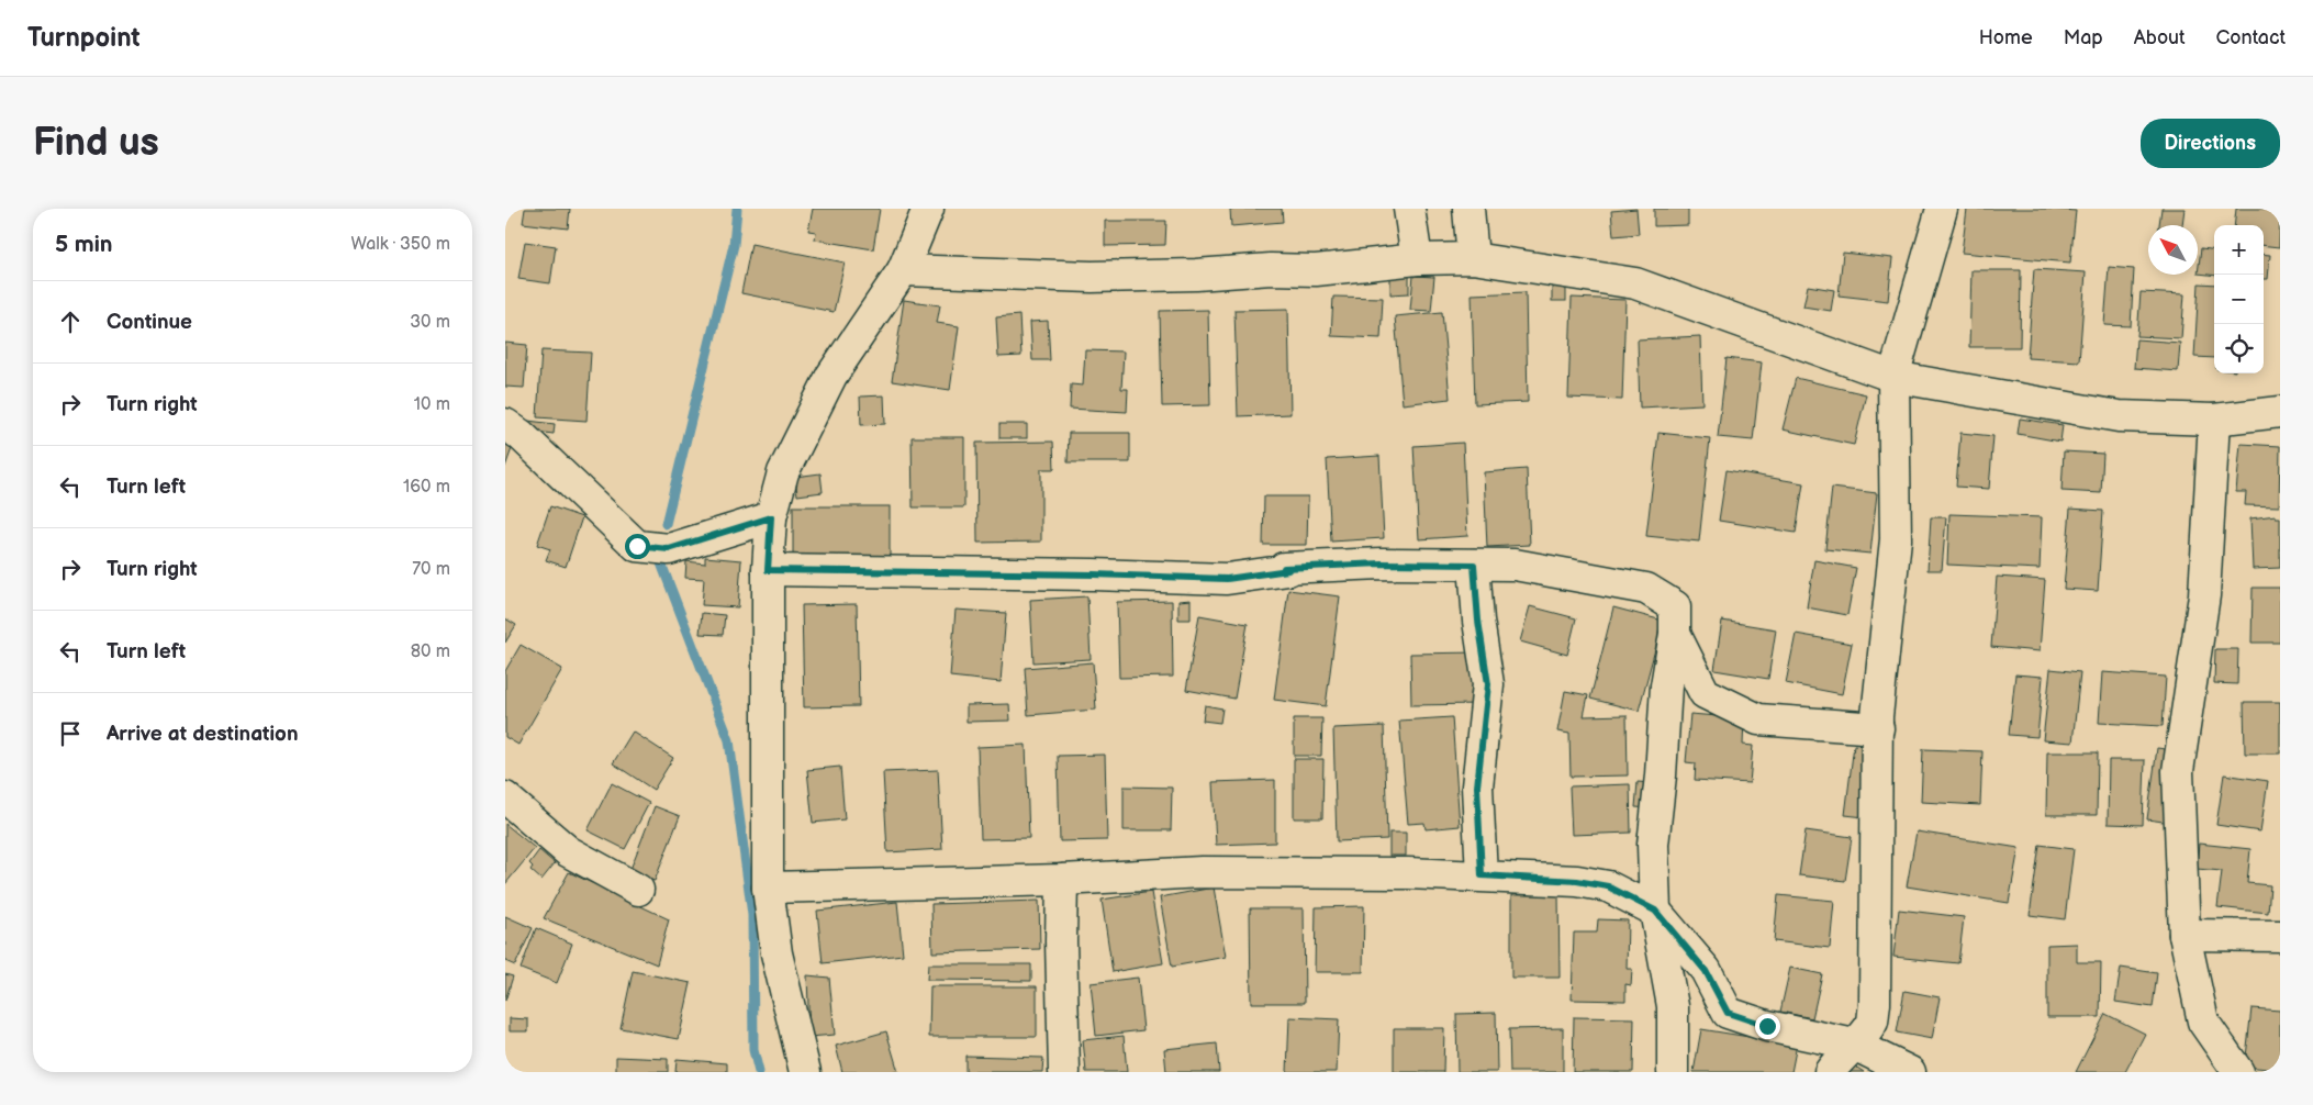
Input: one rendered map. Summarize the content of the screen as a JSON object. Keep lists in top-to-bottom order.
{
  "north": "top left",
  "page": {
    "header": "Turnpoint",
    "nav": [
      "Home",
      "Map",
      "About",
      "Contact"
    ],
    "buttons": "Directions",
    "title": "Find us",
    "heading": ["5 min", "Walk · 350 m"],
    "map_buttons": ["+", "−"],
    "list": [
      ["Continue", "30 m"],
      ["Turn right", "10 m"],
      ["Turn left", "160 m"],
      ["Turn right", "70 m"],
      ["Turn left", "80 m"],
      "Arrive at destination"
    ]
  }
}
